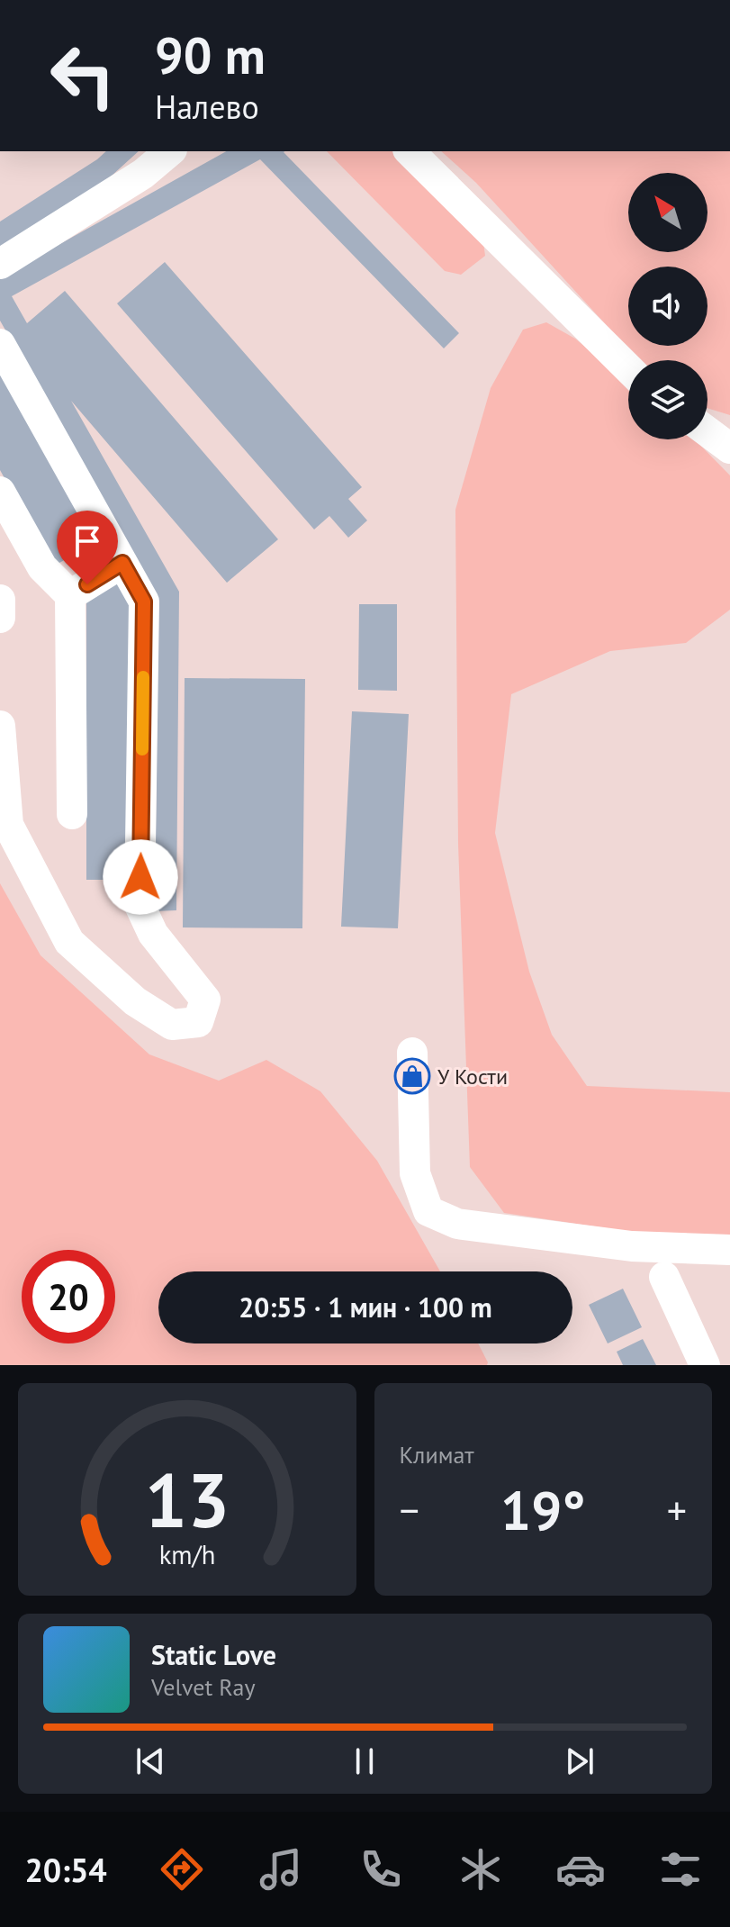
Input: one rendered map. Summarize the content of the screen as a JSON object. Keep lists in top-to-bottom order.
{
  "places": {
    "shop": ["У Кости"]
  },
  "north": "top left",
  "page": {
    "turn": ["90 m", "Налево"],
    "limit": "20",
    "trip": "20:55 · 1 мин · 100 m",
    "tile": "Климат",
    "heat": ["−", "19°", "+"],
    "song": ["Static Love", "Velvet Ray"],
    "tabs": "20:54",
    "gauge": ["13", "km/h"]
  }
}
